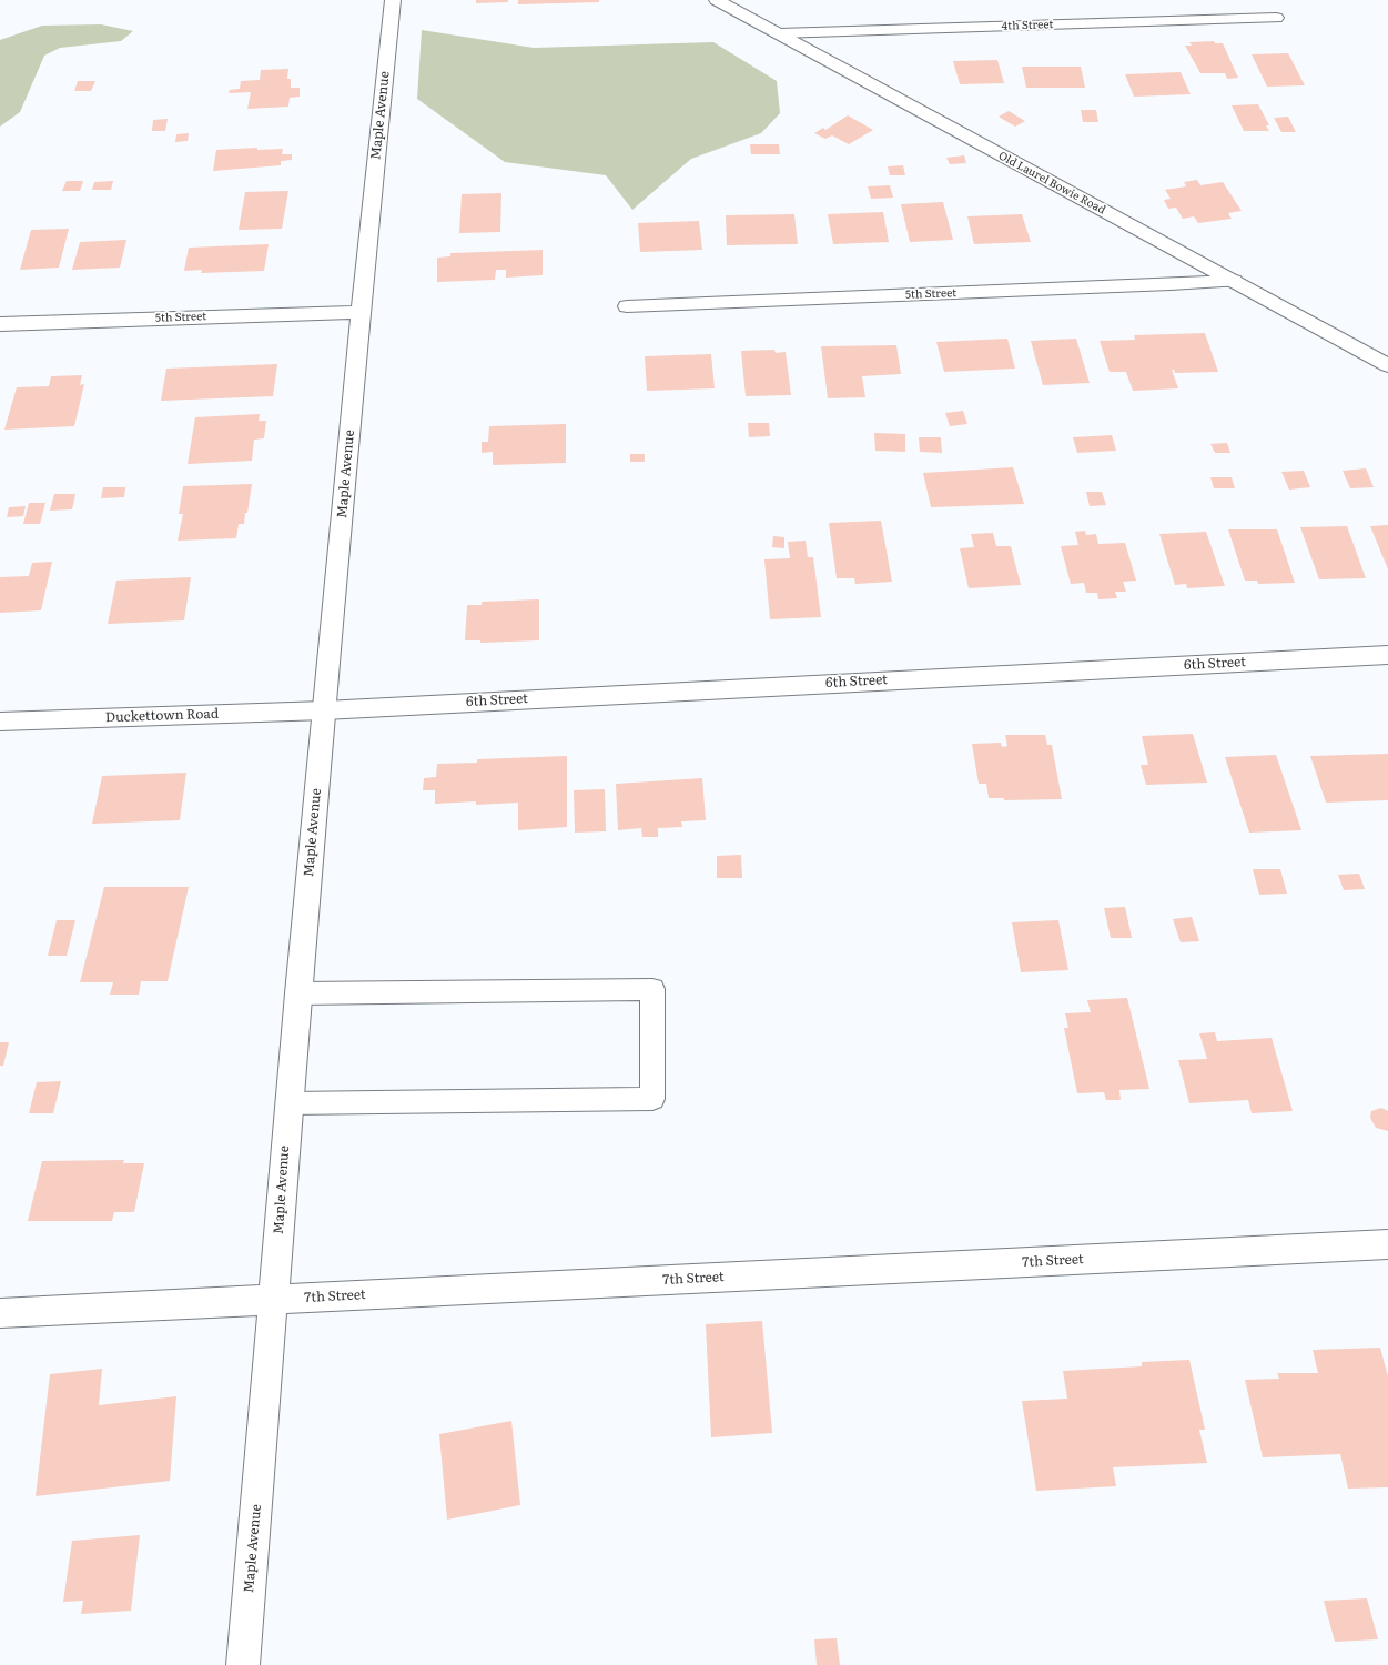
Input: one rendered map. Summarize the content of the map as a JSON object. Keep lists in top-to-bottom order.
{
  "streets": {
    "street": [
      "4th Street",
      "Maple Avenue",
      "Old Laurel Bowie Road",
      "5th Street",
      "6th Street",
      "Duckettown Road",
      "7th Street"
    ]
  },
  "crossings": [
    ["4th Street", "Old Laurel Bowie Road"],
    ["Maple Avenue", "5th Street"],
    ["Maple Avenue", "6th Street"],
    ["Maple Avenue", "Duckettown Road"],
    ["Maple Avenue", "7th Street"],
    ["Old Laurel Bowie Road", "5th Street"],
    ["6th Street", "Duckettown Road"]
  ]
}
